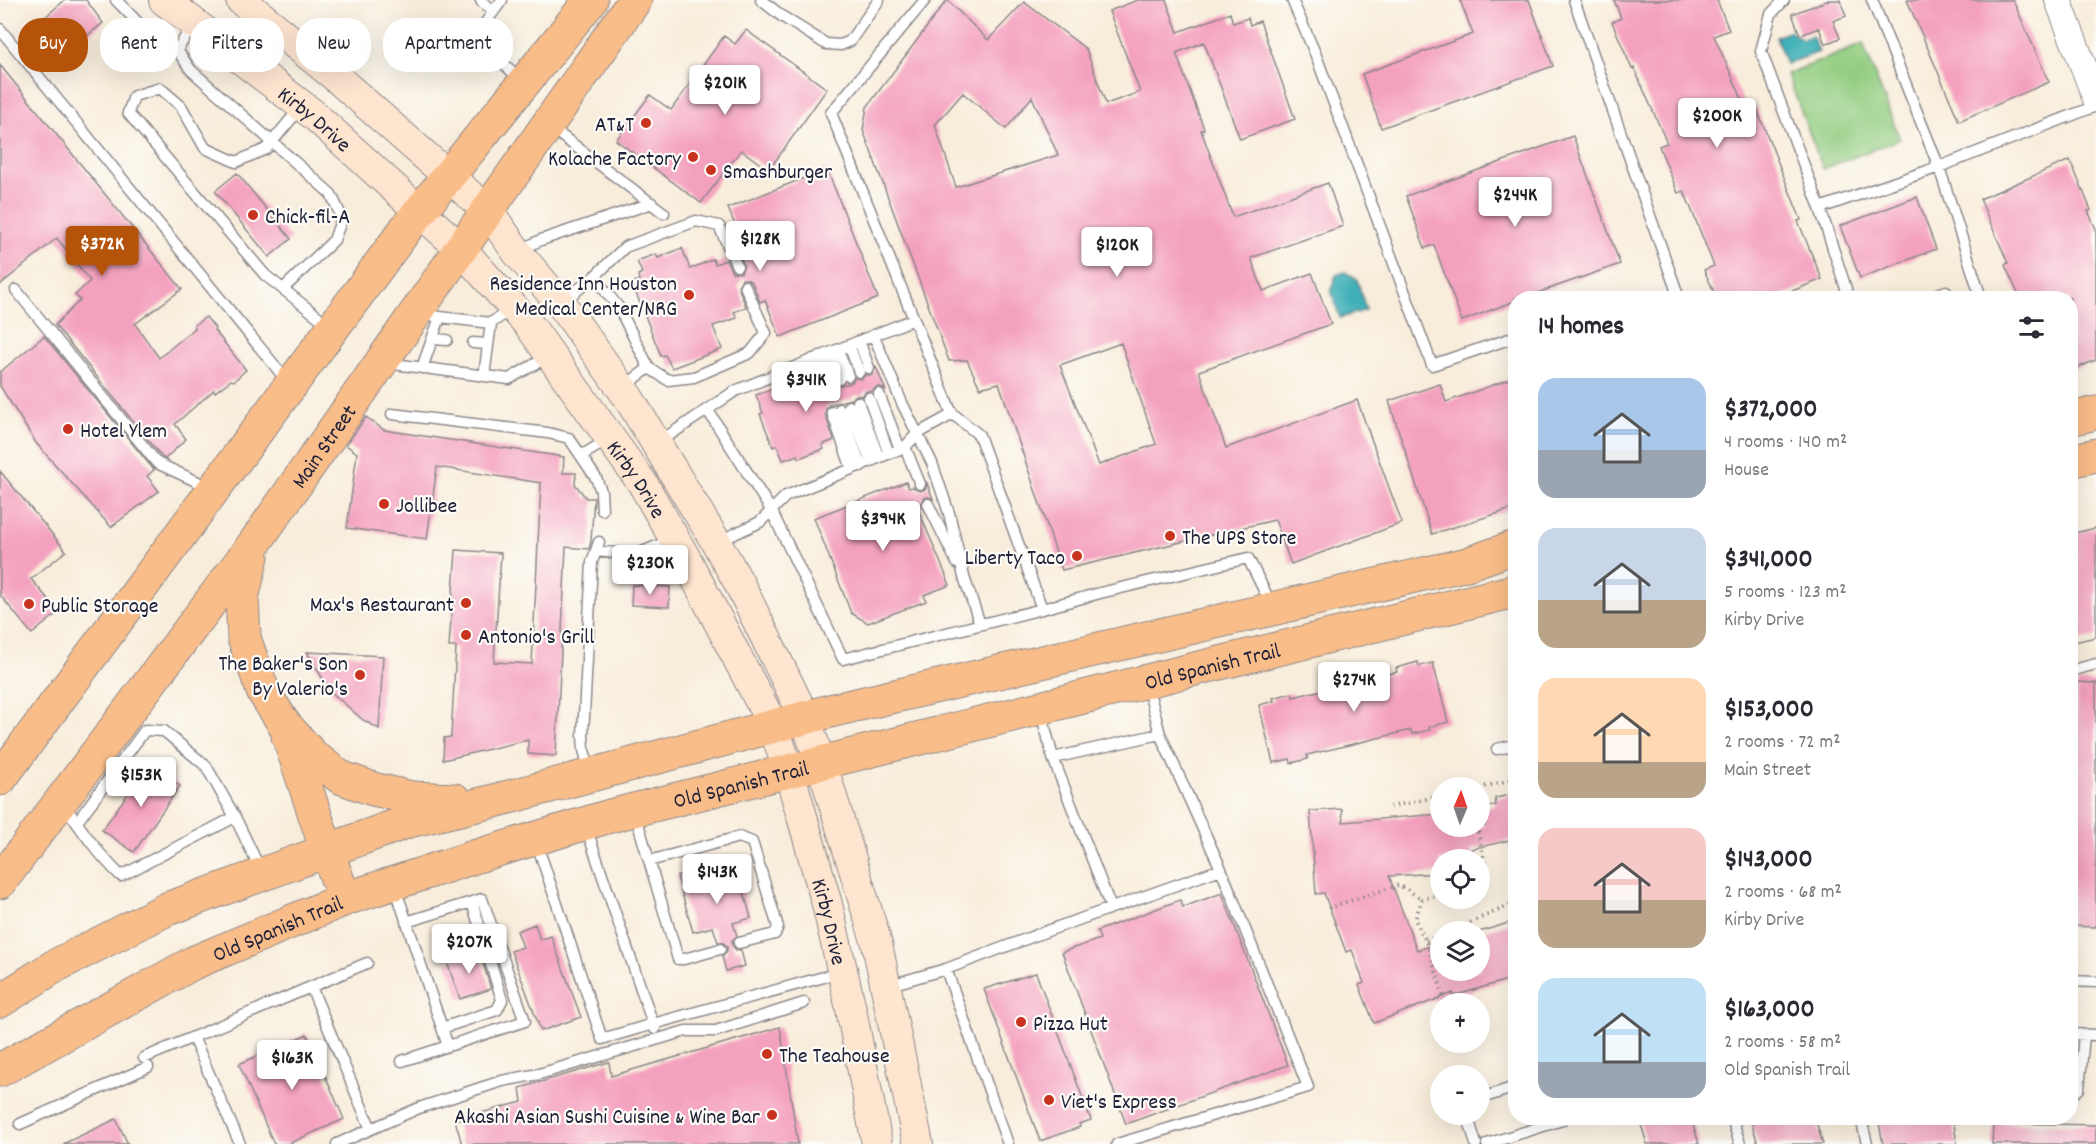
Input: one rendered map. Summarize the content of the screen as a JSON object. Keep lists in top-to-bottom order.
{
  "streets": {
    "main road": ["Kirby Drive", "Main Street", "Old Spanish Trail"]
  },
  "crossings": [
    ["Kirby Drive", "Main Street"],
    ["Kirby Drive", "Old Spanish Trail"]
  ],
  "places": [
    "AT&T",
    "Kolache Factory",
    "Smashburger",
    "Chick-fil-A",
    "Residence Inn Houston Medical Center/NRG",
    "Hotel Ylem",
    "Jollibee",
    "The UPS Store",
    "Liberty Taco",
    "Max's Restaurant",
    "Public Storage",
    "Antonio's Grill",
    "The Baker's Son By Valerio's",
    "Pizza Hut",
    "The Teahouse",
    "Viet's Express",
    "Akashi Asian Sushi Cuisine & Wine Bar"
  ],
  "north": "top",
  "page": {
    "chip": [
      "Buy",
      "Rent",
      "Filters",
      "New",
      "Apartment"
    ],
    "price": [
      "$201K",
      "$200K",
      "$244K",
      "$128K",
      "$372K",
      "$120K",
      "$341K",
      "$394K",
      "$230K",
      "$274K",
      "$153K",
      "$143K",
      "$207K",
      "$163K"
    ],
    "heading": "14 homes",
    "list": [
      {
        "name": "$372,000",
        "note": "4 rooms · 140 m² · House"
      },
      {
        "name": "$341,000",
        "note": "5 rooms · 123 m² · Kirby Drive"
      },
      {
        "name": "$153,000",
        "note": "2 rooms · 72 m² · Main Street"
      },
      {
        "name": "$143,000",
        "note": "2 rooms · 68 m² · Kirby Drive"
      },
      {
        "name": "$163,000",
        "note": "2 rooms · 58 m² · Old Spanish Trail"
      }
    ],
    "map_buttons": ["+", "−"]
  }
}
